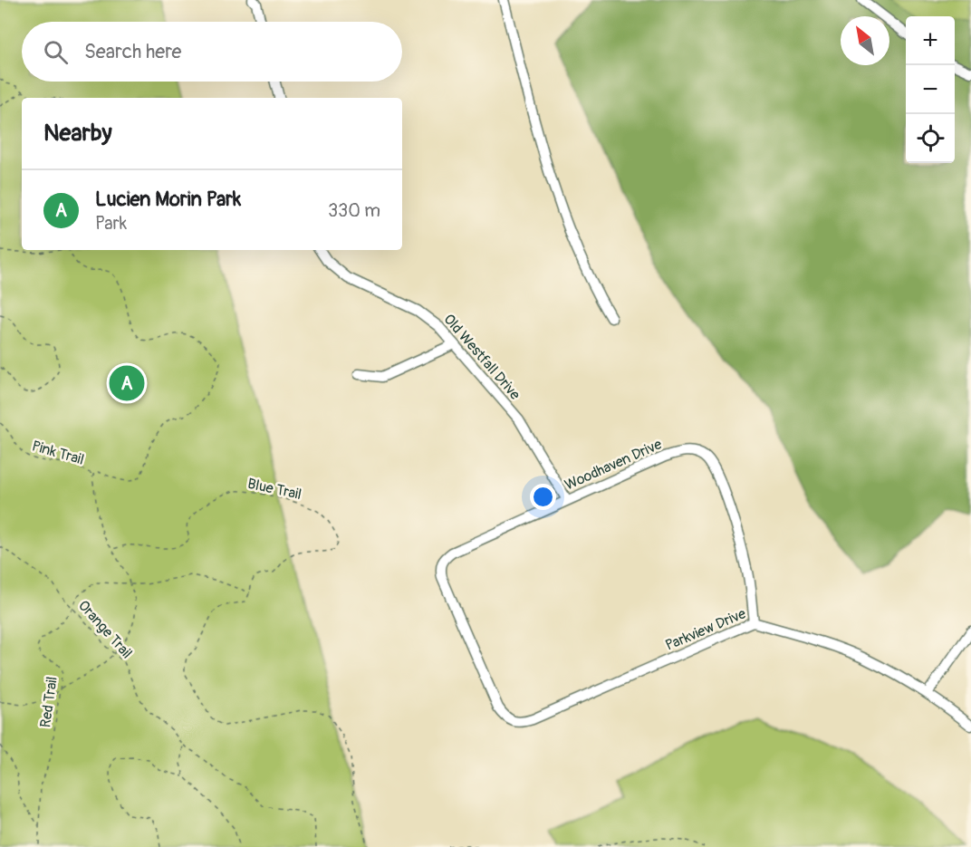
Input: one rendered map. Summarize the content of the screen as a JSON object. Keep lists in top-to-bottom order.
{
  "streets": {
    "street": ["Old Westfall Drive", "Woodhaven Drive", "Parkview Drive"],
    "path": [
      "Pink Trail",
      "Blue Trail",
      "Orange Trail",
      "Red Trail"
    ]
  },
  "crossings": [
    ["Old Westfall Drive", "Woodhaven Drive"],
    ["Woodhaven Drive", "Parkview Drive"],
    ["Orange Trail", "Red Trail"]
  ],
  "north": "top left",
  "page": {
    "map_buttons": ["+", "−"],
    "search": "Search here",
    "heading": "Nearby",
    "list": [
      {
        "mark": "A",
        "name": "Lucien Morin Park",
        "note": "Park",
        "value": "330 m"
      }
    ],
    "pins": "A"
  }
}
